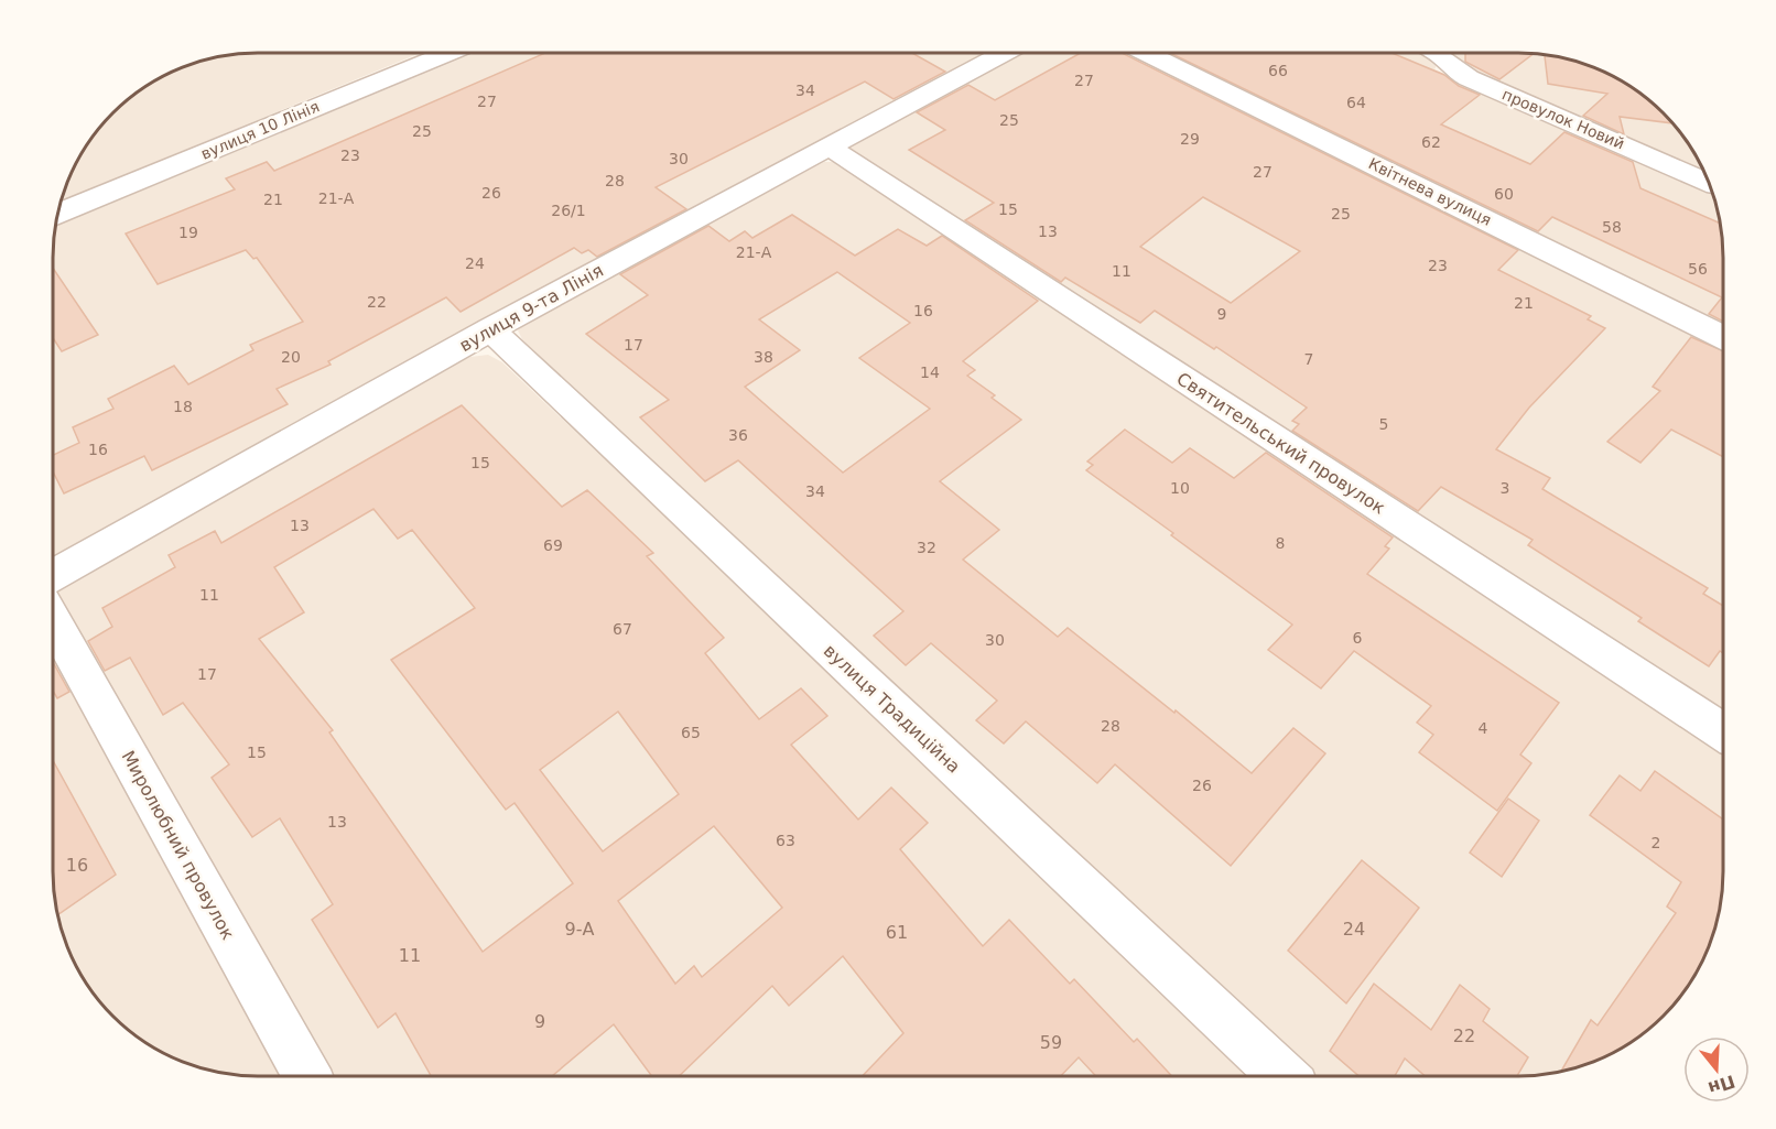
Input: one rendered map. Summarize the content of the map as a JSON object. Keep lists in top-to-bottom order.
{
  "streets": {
    "street": [
      "провулок Новий",
      "вулиця 10 Лінія",
      "Квітнева вулиця",
      "вулиця 9-та Лінія",
      "Святительський провулок",
      "вулиця Традиційна",
      "Миролюбний провулок"
    ]
  },
  "crossings": [
    ["вулиця 9-та Лінія", "Святительський провулок"],
    ["вулиця 9-та Лінія", "вулиця Традиційна"]
  ],
  "house_numbers": [
    "66",
    "27",
    "34",
    "27",
    "64",
    "25",
    "25",
    "29",
    "62",
    "23",
    "30",
    "27",
    "28",
    "26",
    "60",
    "21-А",
    "21",
    "15",
    "26/1",
    "25",
    "58",
    "13",
    "19",
    "21-А",
    "24",
    "23",
    "56",
    "11",
    "22",
    "21",
    "16",
    "9",
    "17",
    "20",
    "38",
    "7",
    "14",
    "18",
    "5",
    "36",
    "16",
    "15",
    "10",
    "3",
    "34",
    "13",
    "8",
    "69",
    "32",
    "11",
    "67",
    "6",
    "30",
    "17",
    "28",
    "4",
    "65",
    "15",
    "26",
    "13",
    "63",
    "2",
    "16",
    "9-А",
    "24",
    "61",
    "11",
    "9",
    "22",
    "59"
  ],
  "north": "bottom"
}
